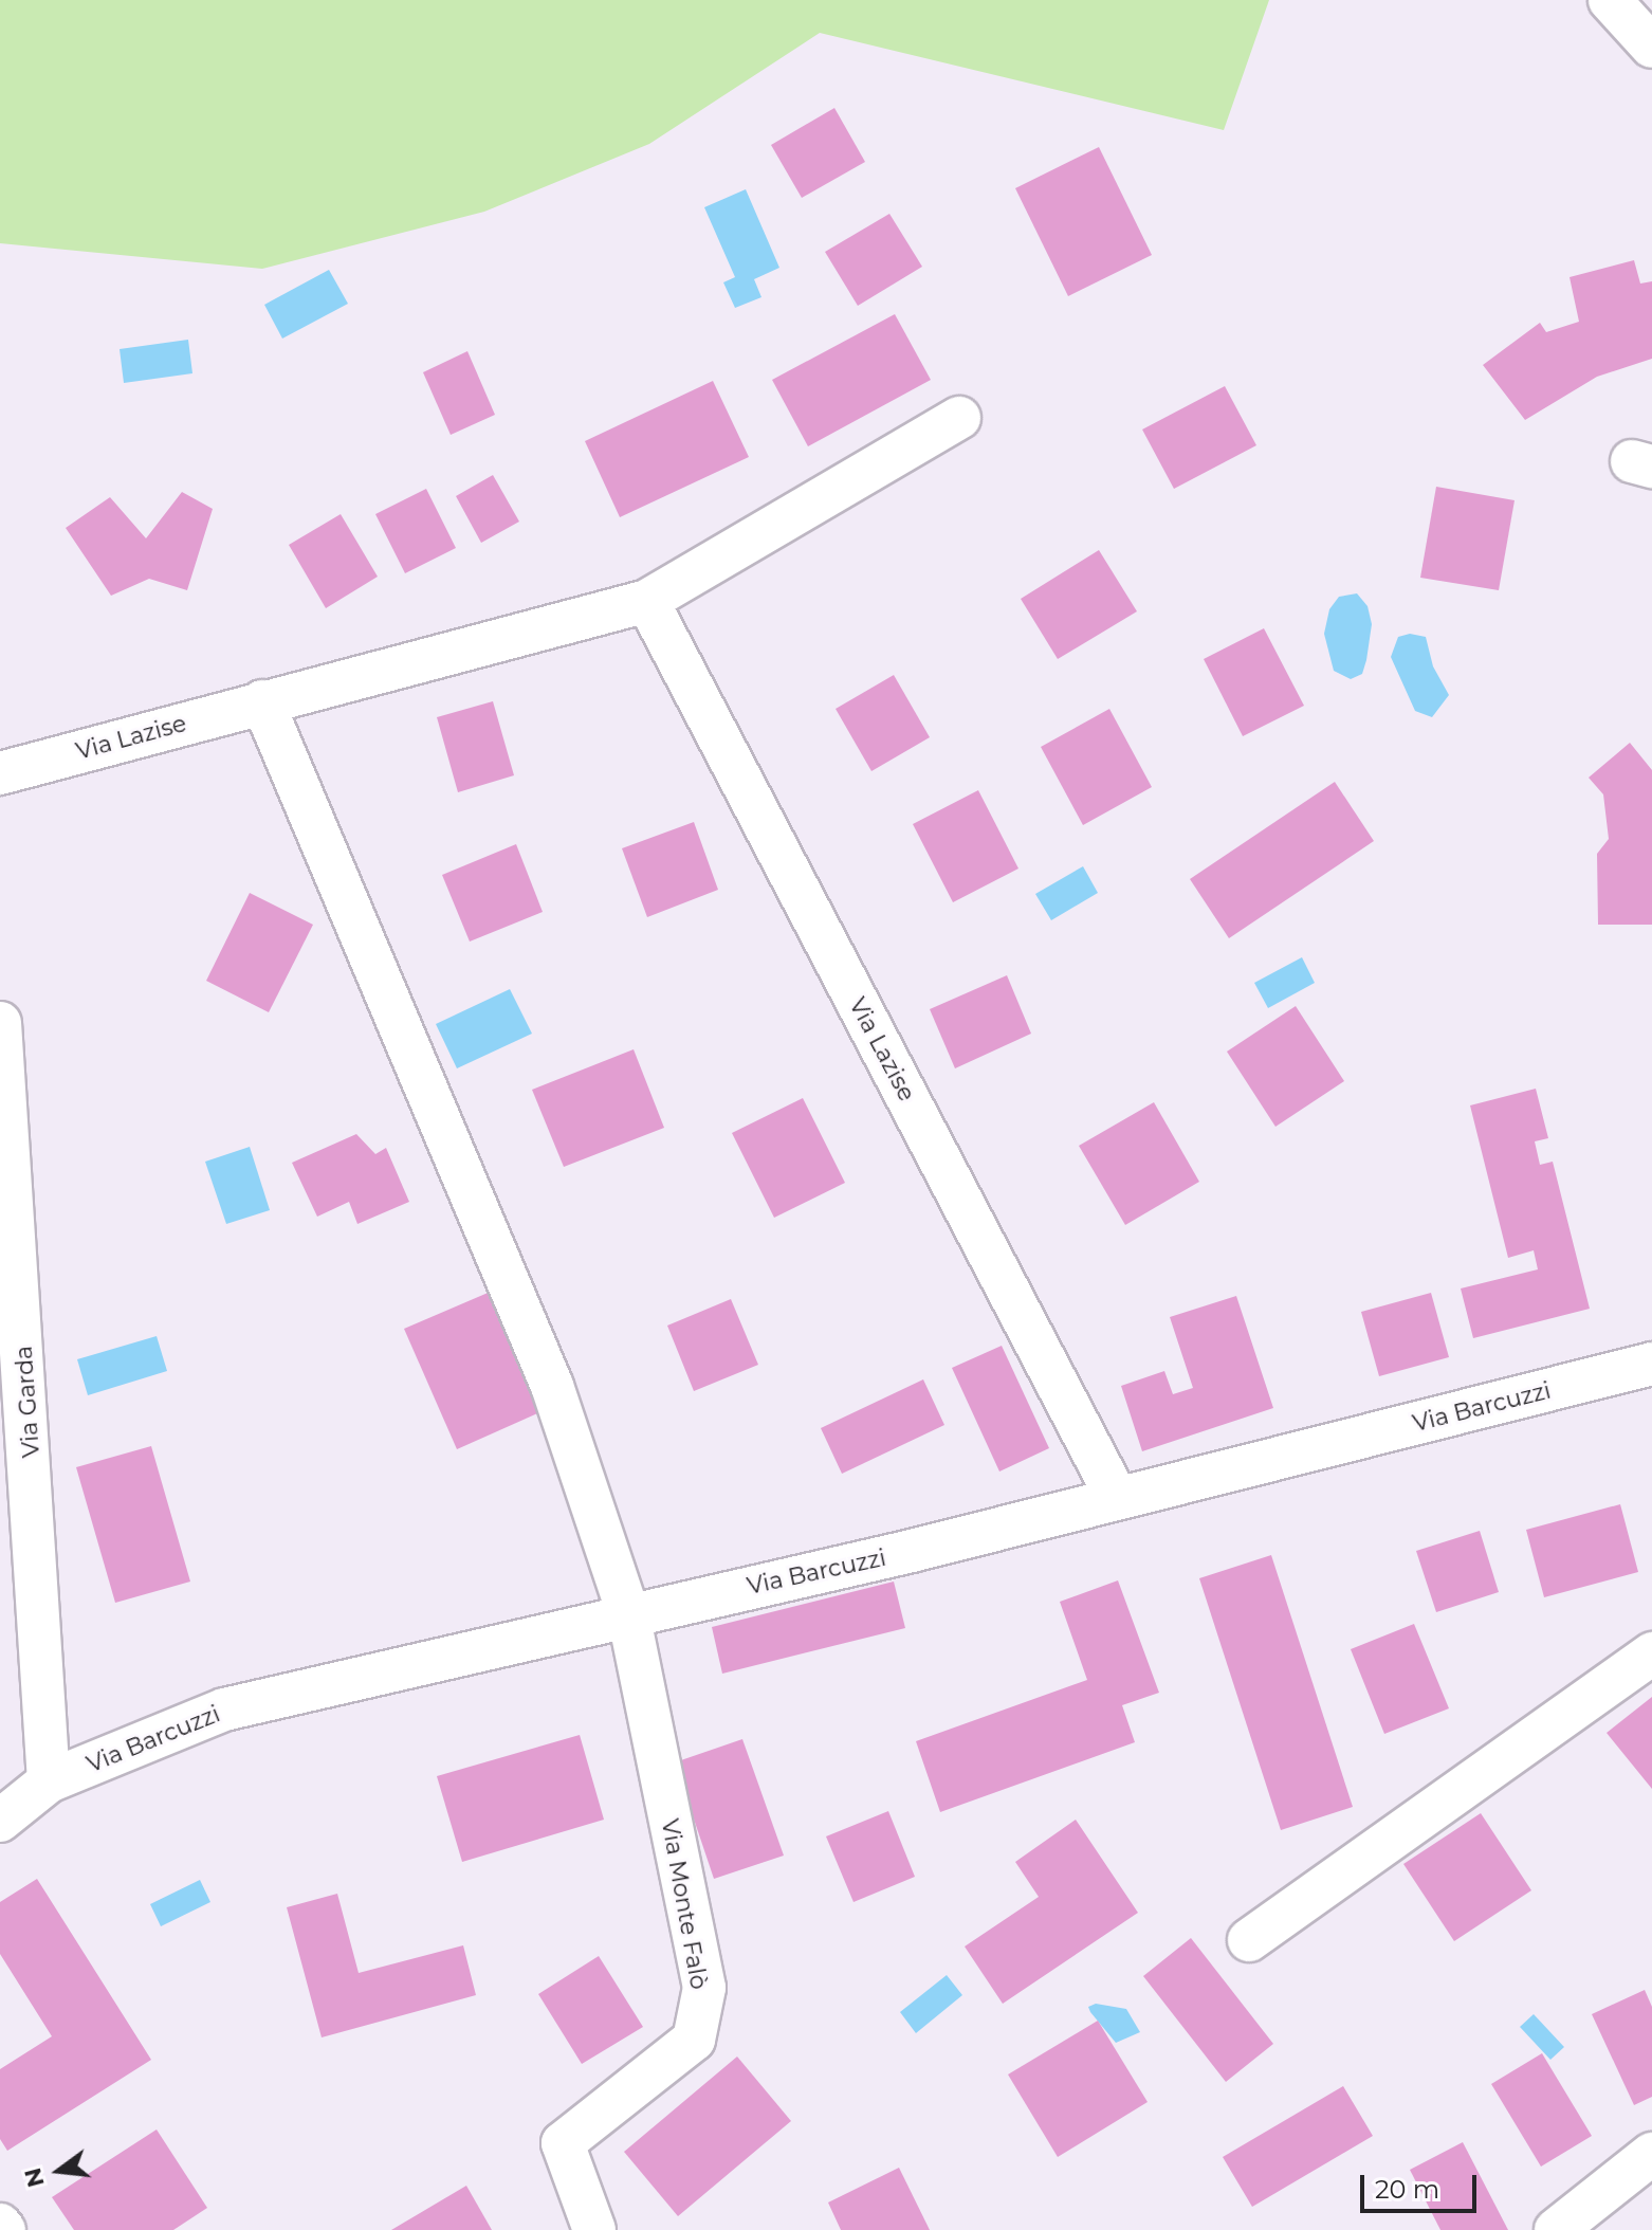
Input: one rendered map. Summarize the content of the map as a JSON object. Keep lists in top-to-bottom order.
{
  "streets": {
    "street": [
      "Via Lazise",
      "Via Garda",
      "Via Barcuzzi",
      "Via Monte Falò"
    ]
  },
  "crossings": [
    ["Via Lazise", "Via Barcuzzi"],
    ["Via Garda", "Via Barcuzzi"],
    ["Via Barcuzzi", "Via Monte Falò"]
  ],
  "scale_bar": "20 m",
  "north": "left"
}
